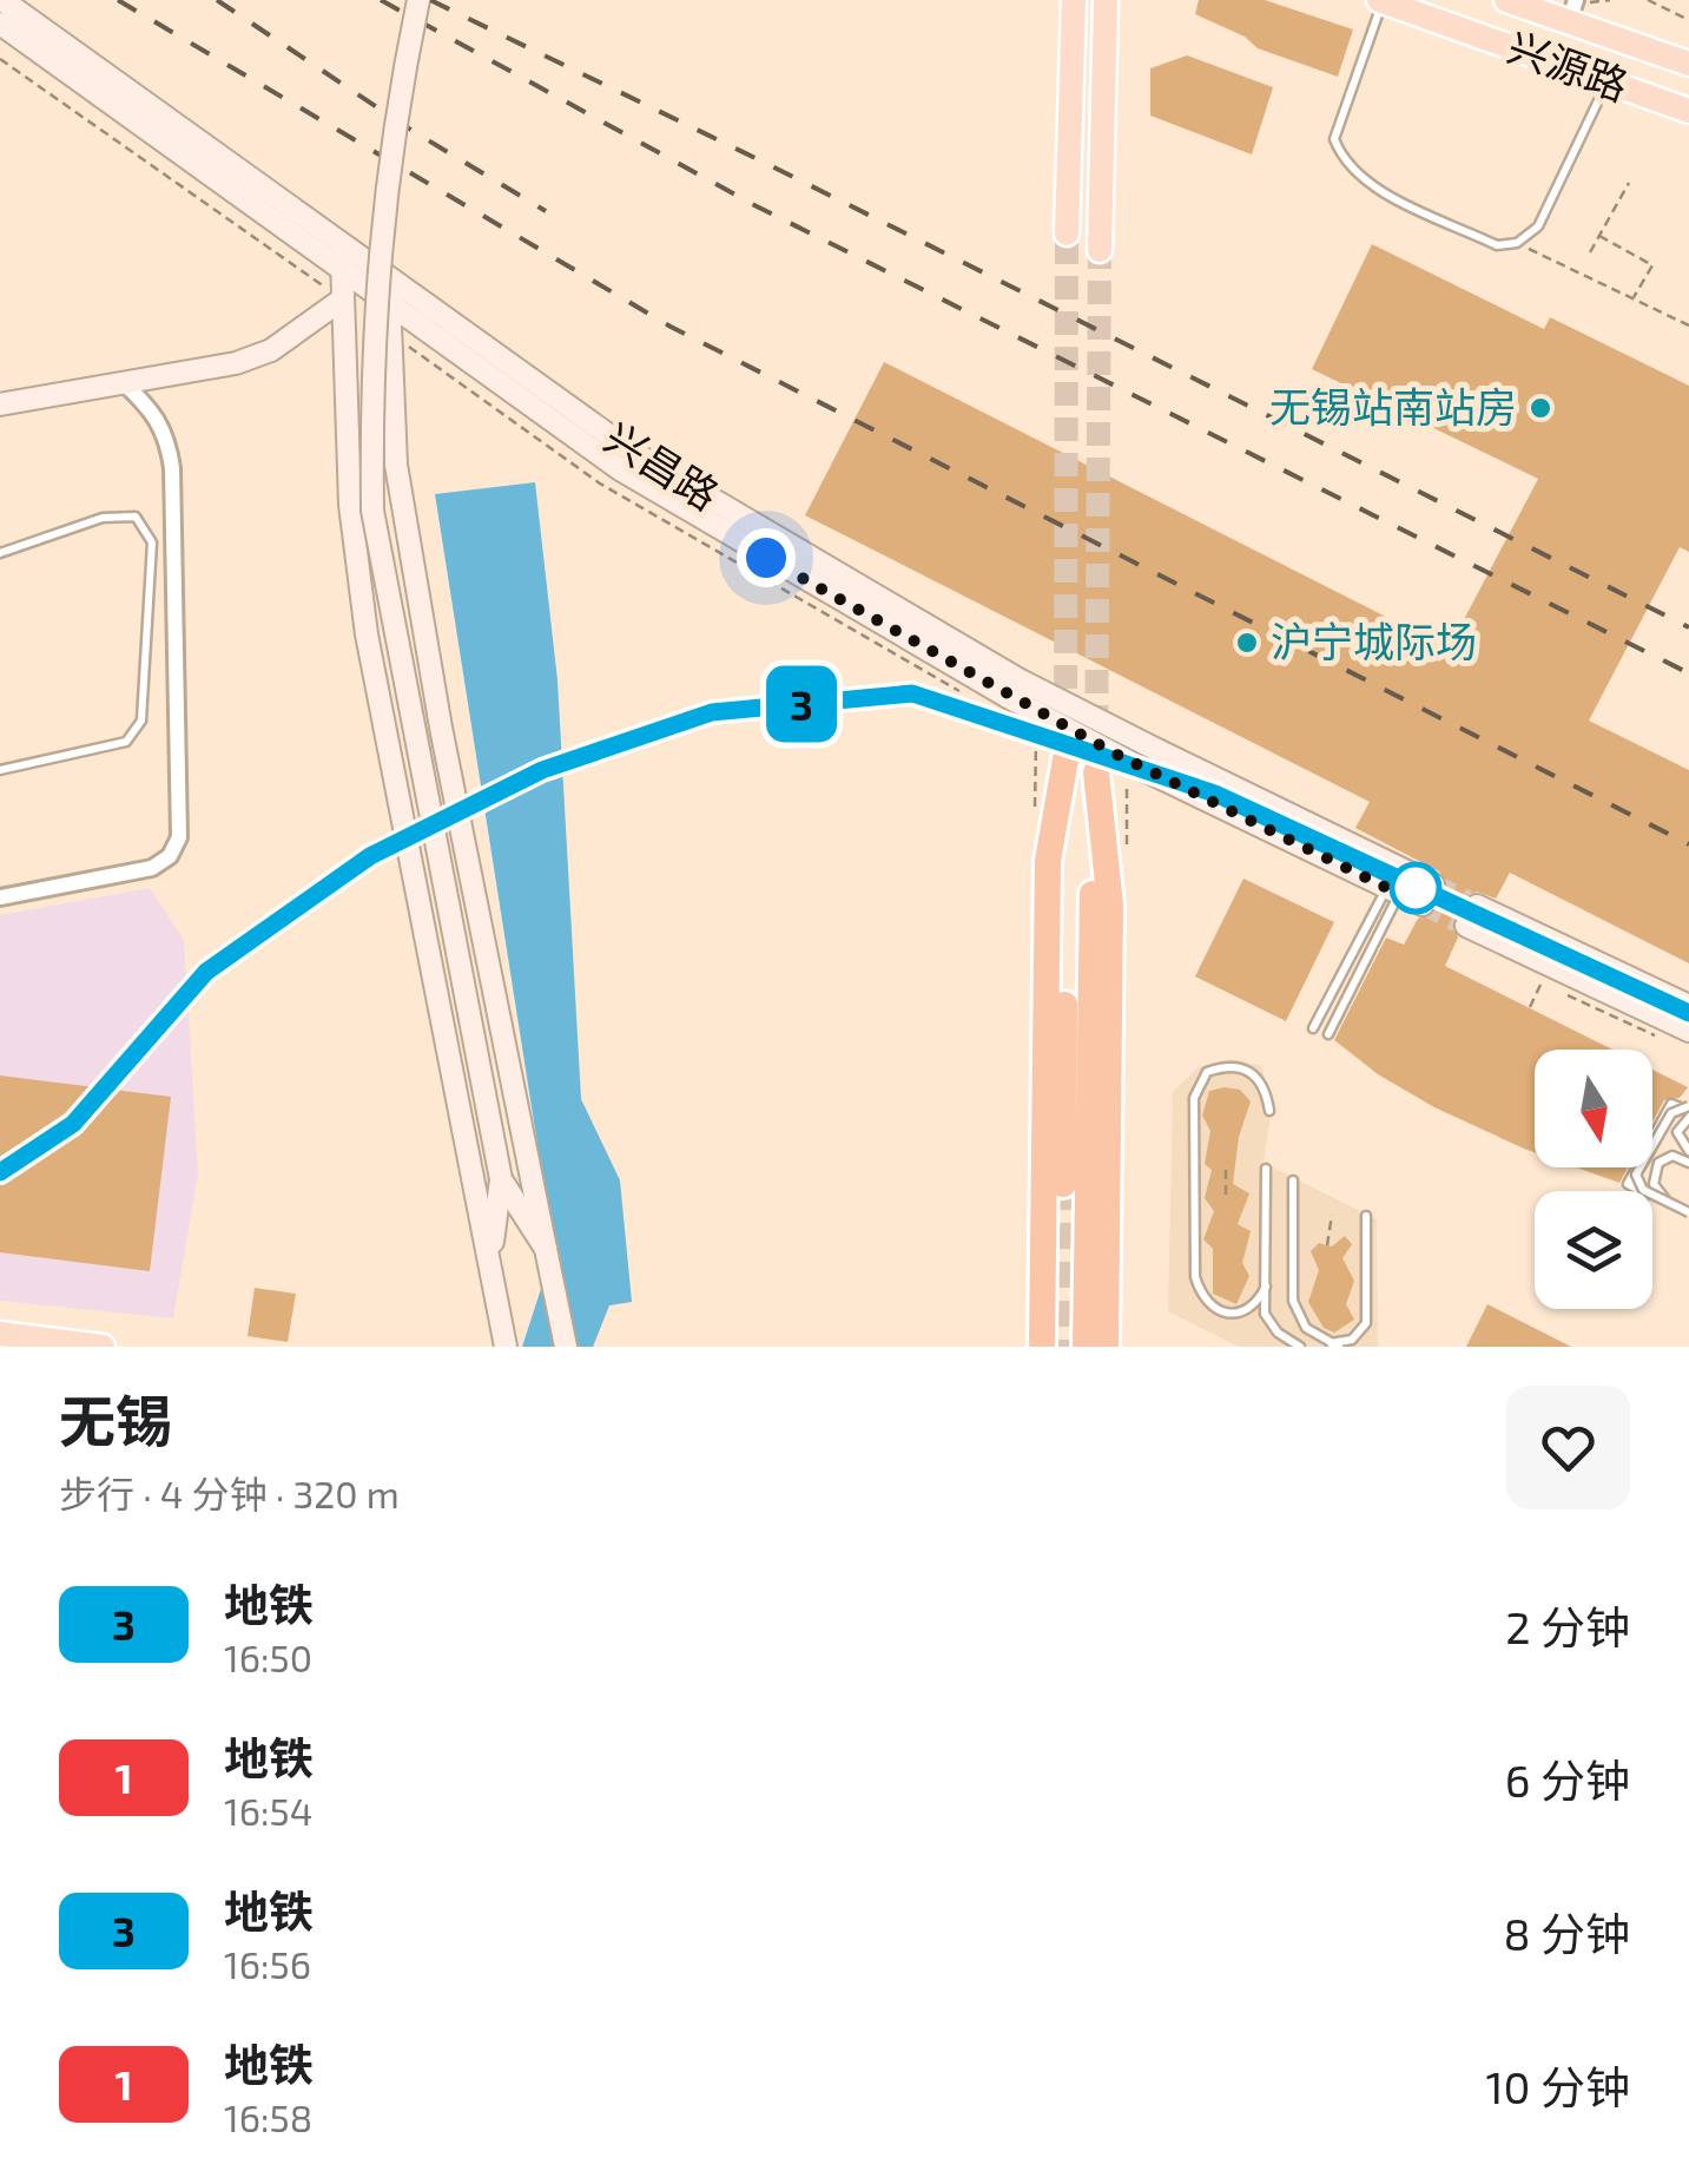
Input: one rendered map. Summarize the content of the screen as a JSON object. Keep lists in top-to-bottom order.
{
  "streets": {
    "main road": ["兴源路", "兴昌路"]
  },
  "places": ["无锡站南站房", "沪宁城际场"],
  "lines": ["metro line 3"],
  "north": "bottom",
  "page": {
    "on_map": "3",
    "heading": ["无锡", "步行 · 4 分钟 · 320 m"],
    "list": [
      {
        "mark": "3",
        "name": "地铁",
        "note": "16:50",
        "value": "2 分钟"
      },
      {
        "mark": "1",
        "name": "地铁",
        "note": "16:54",
        "value": "6 分钟"
      },
      {
        "mark": "3",
        "name": "地铁",
        "note": "16:56",
        "value": "8 分钟"
      },
      {
        "mark": "1",
        "name": "地铁",
        "note": "16:58",
        "value": "10 分钟"
      }
    ]
  }
}
